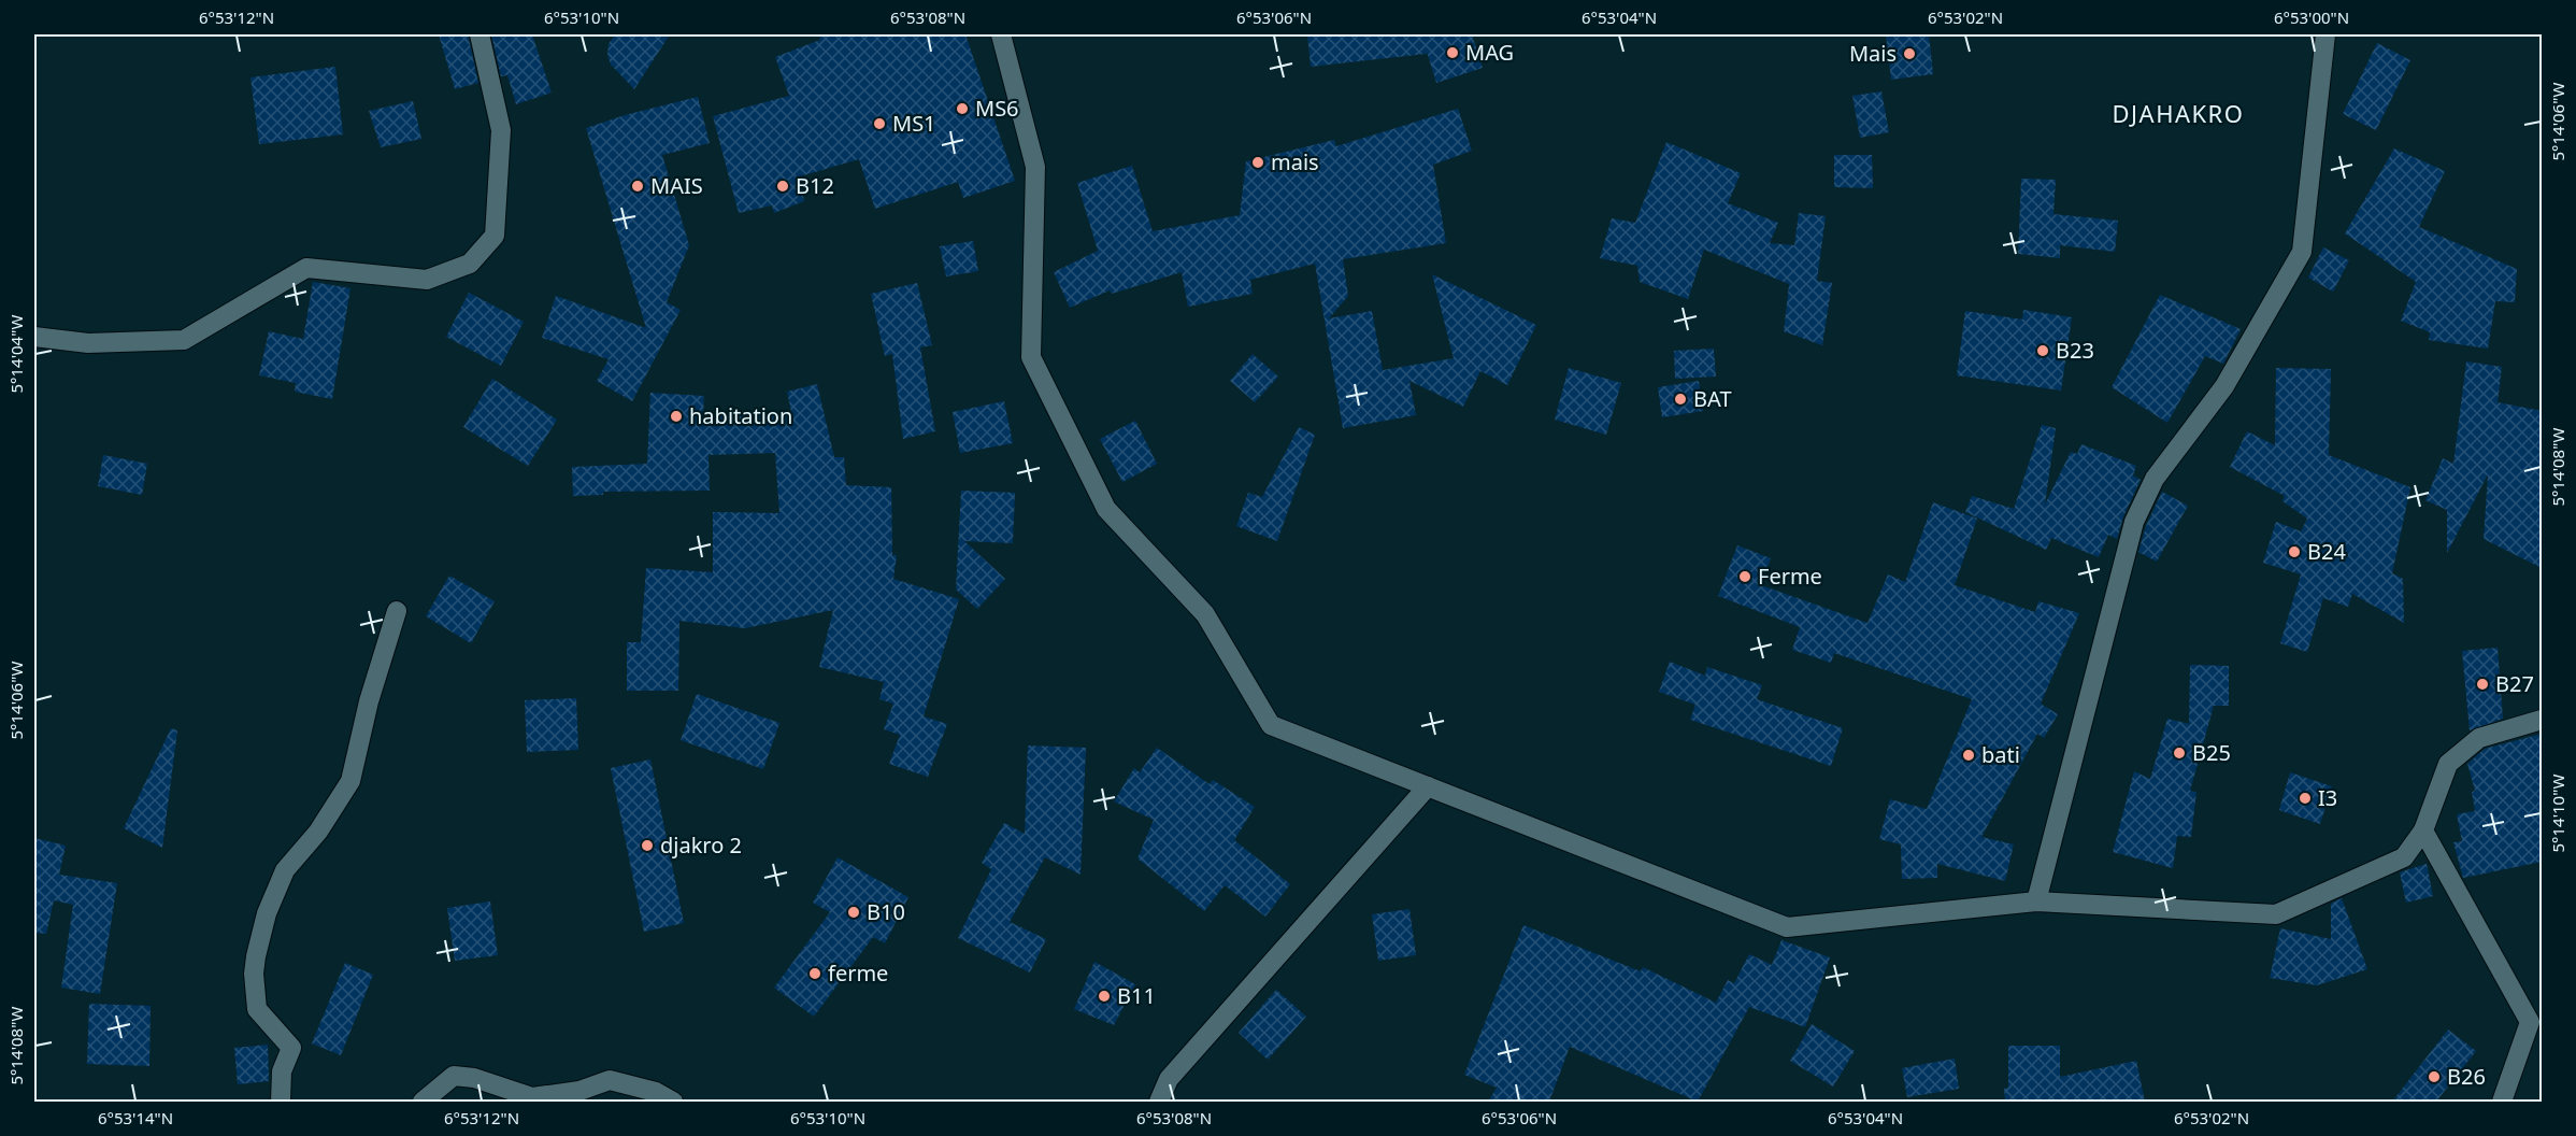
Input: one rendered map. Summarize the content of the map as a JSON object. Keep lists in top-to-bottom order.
{
  "districts": ["DJAHAKRO"],
  "places": [
    "MAG",
    "Mais",
    "MS6",
    "MS1",
    "mais",
    "MAIS",
    "B12",
    "B23",
    "BAT",
    "habitation",
    "B24",
    "Ferme",
    "B27",
    "B25",
    "bati",
    "I3",
    "djakro 2",
    "B10",
    "ferme",
    "B11",
    "B26"
  ],
  "coordinates": [
    "6°53'12\"N",
    "6°53'10\"N",
    "6°53'08\"N",
    "6°53'06\"N",
    "6°53'04\"N",
    "6°53'02\"N",
    "6°53'00\"N",
    "5°14'06\"W",
    "5°14'04\"W",
    "5°14'08\"W",
    "5°14'10\"W",
    "6°53'14\"N"
  ]
}
